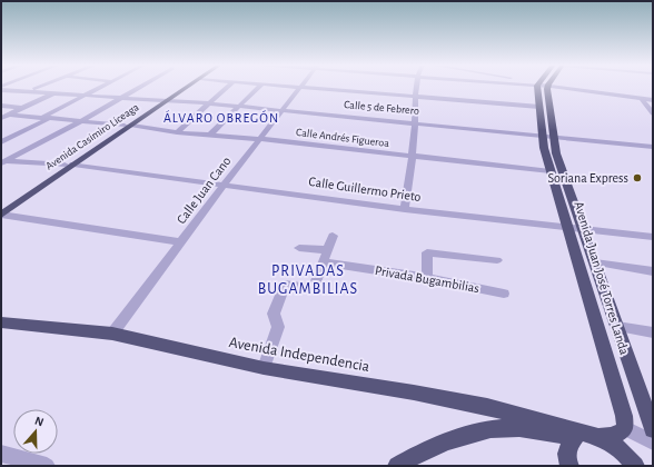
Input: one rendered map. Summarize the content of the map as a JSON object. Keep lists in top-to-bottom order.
{
  "streets": {
    "main road": ["Avenida Casimiro Liceaga", "Avenida Juan José Torres Landa", "Avenida Independencia"],
    "street": [
      "Calle 5 de Febrero",
      "Calle Andrés Figueroa",
      "Calle Guillermo Prieto",
      "Calle Juan Cano",
      "Privada Bugambilias"
    ]
  },
  "crossings": [
    ["Calle 5 de Febrero", "Avenida Casimiro Liceaga"],
    ["Calle 5 de Febrero", "Calle Juan Cano"],
    ["Calle 5 de Febrero", "Avenida Juan José Torres Landa"],
    ["Avenida Casimiro Liceaga", "Calle Andrés Figueroa"],
    ["Avenida Casimiro Liceaga", "Calle Guillermo Prieto"],
    ["Calle Andrés Figueroa", "Calle Juan Cano"],
    ["Calle Andrés Figueroa", "Avenida Juan José Torres Landa"],
    ["Calle Guillermo Prieto", "Calle Juan Cano"],
    ["Calle Guillermo Prieto", "Avenida Juan José Torres Landa"],
    ["Calle Juan Cano", "Avenida Independencia"]
  ],
  "districts": ["ÁLVARO OBREGÓN", "PRIVADAS BUGAMBILIAS"],
  "places": ["Soriana Express"],
  "north": "top"
}
